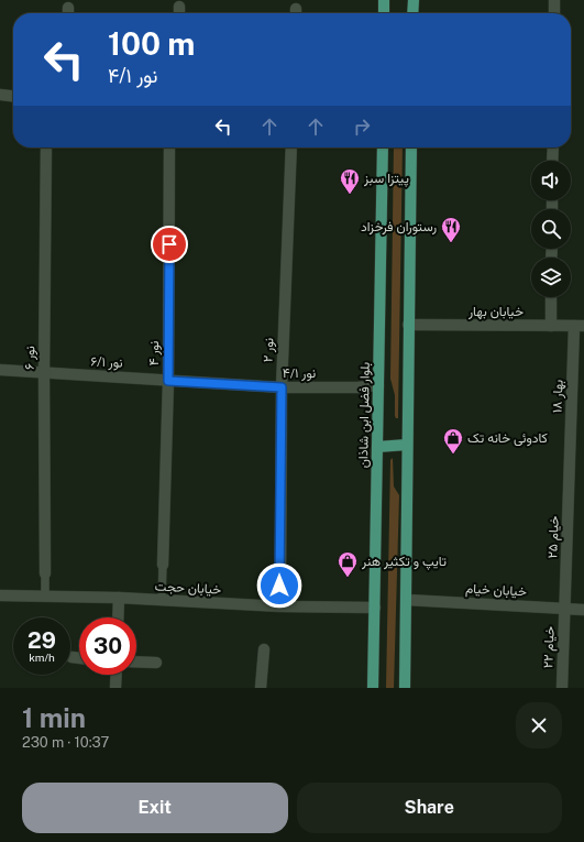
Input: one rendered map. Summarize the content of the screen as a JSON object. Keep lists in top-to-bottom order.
{
  "streets": {
    "main road": ["بلوار فضل ابن شاذان"],
    "street": [
      "خیابان بهار",
      "نور ۲",
      "نور ۴",
      "نور ۶",
      "نور ۶/۱",
      "نور ۴/۱",
      "بهار ۱۸",
      "خیام ۲۵",
      "خیابان حجت",
      "خیابان خیام",
      "خیام ۲۲"
    ]
  },
  "crossings": [
    ["خیابان بهار", "بهار ۱۸"],
    ["نور ۲", "نور ۴/۱"],
    ["نور ۴", "نور ۶/۱"],
    ["نور ۴", "نور ۴/۱"],
    ["نور ۶", "نور ۶/۱"],
    ["نور ۶/۱", "نور ۴/۱"],
    ["نور ۴/۱", "بلوار فضل ابن شاذان"],
    ["بهار ۱۸", "خیام ۲۵"],
    ["بلوار فضل ابن شاذان", "خیابان حجت"],
    ["خیام ۲۵", "خیابان خیام"],
    ["خیام ۲۵", "خیام ۲۲"],
    ["خیابان خیام", "خیام ۲۲"]
  ],
  "places": {
    "restaurant": ["پیتزا سبز", "رستوران فرخزاد"],
    "shop": ["کادوئی خانه تک", "تایپ و تکثیر هنر"]
  },
  "page": {
    "turn": ["100 m", "نور ۴/۱"],
    "speed": "29 km/h",
    "limit": "30",
    "heading": ["1 min", "230 m · 10:37"],
    "buttons": ["Exit", "Share"]
  }
}
